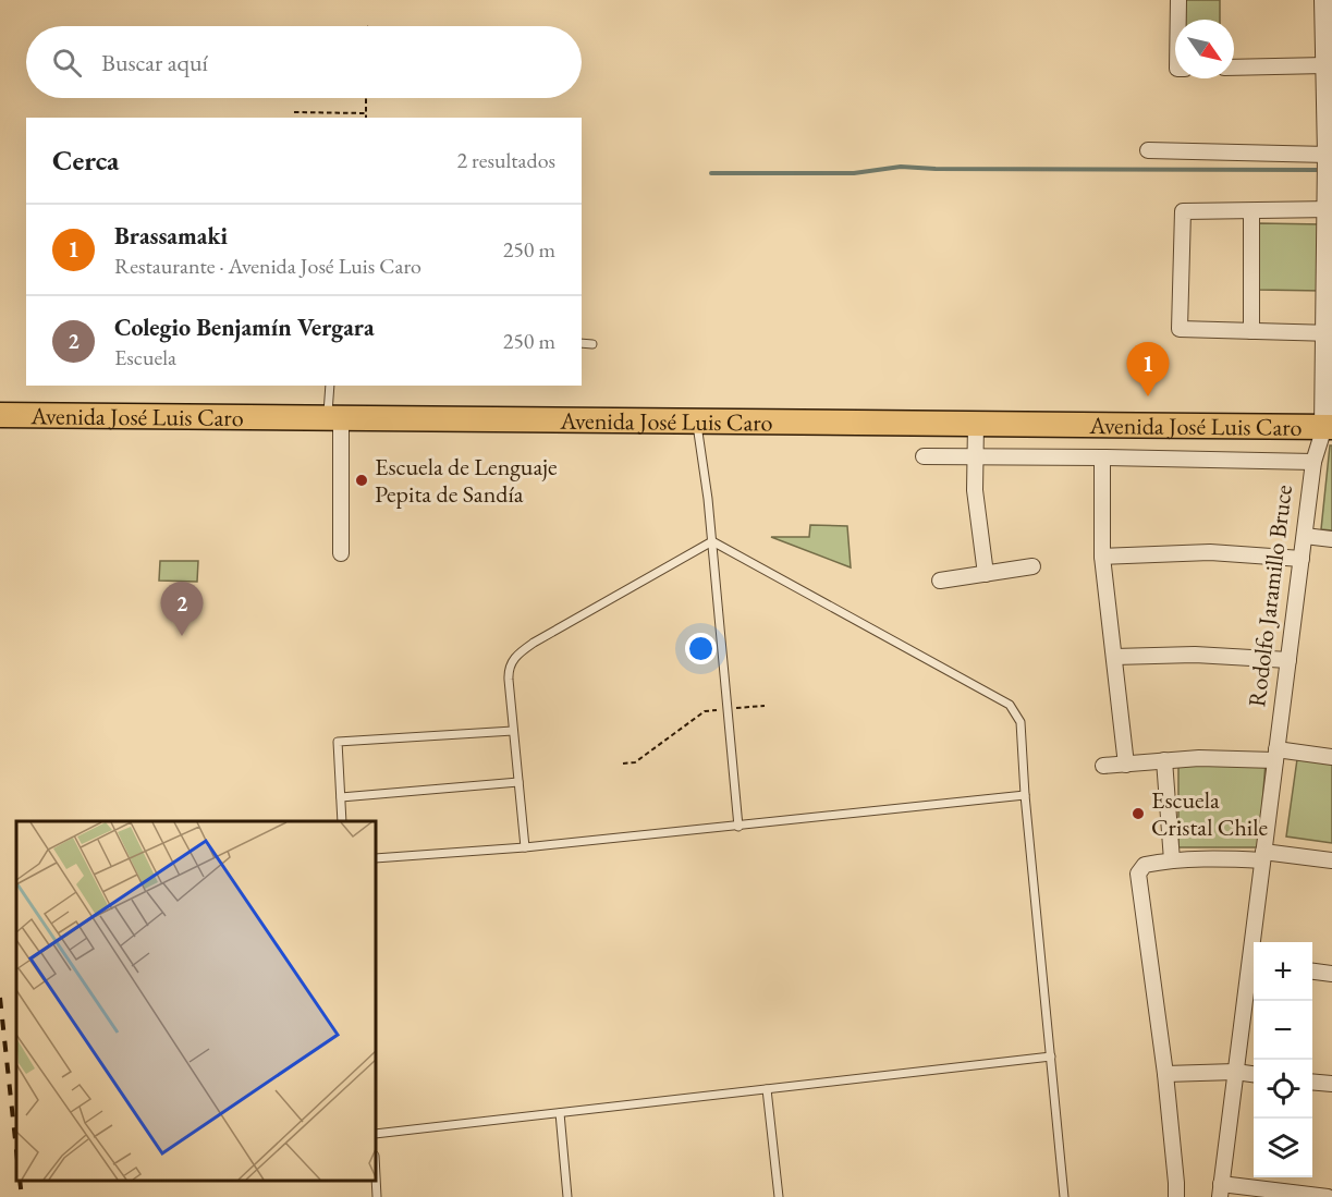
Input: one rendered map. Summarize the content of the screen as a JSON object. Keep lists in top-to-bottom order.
{
  "streets": {
    "main road": ["Avenida José Luis Caro"],
    "street": ["Rodolfo Jaramillo Bruce"]
  },
  "crossings": [
    ["Avenida José Luis Caro", "Rodolfo Jaramillo Bruce"]
  ],
  "places": ["Escuela de Lenguaje Pepita de Sandía", "Escuela Cristal Chile"],
  "north": "bottom right",
  "page": {
    "search": "Buscar aquí",
    "heading": ["Cerca", "2 resultados"],
    "list": [
      {
        "mark": "1",
        "name": "Brassamaki",
        "note": "Restaurante · Avenida José Luis Caro",
        "value": "250 m"
      },
      {
        "mark": "2",
        "name": "Colegio Benjamín Vergara",
        "note": "Escuela",
        "value": "250 m"
      }
    ],
    "pins": ["1", "2"],
    "map_buttons": ["+", "−"]
  }
}
